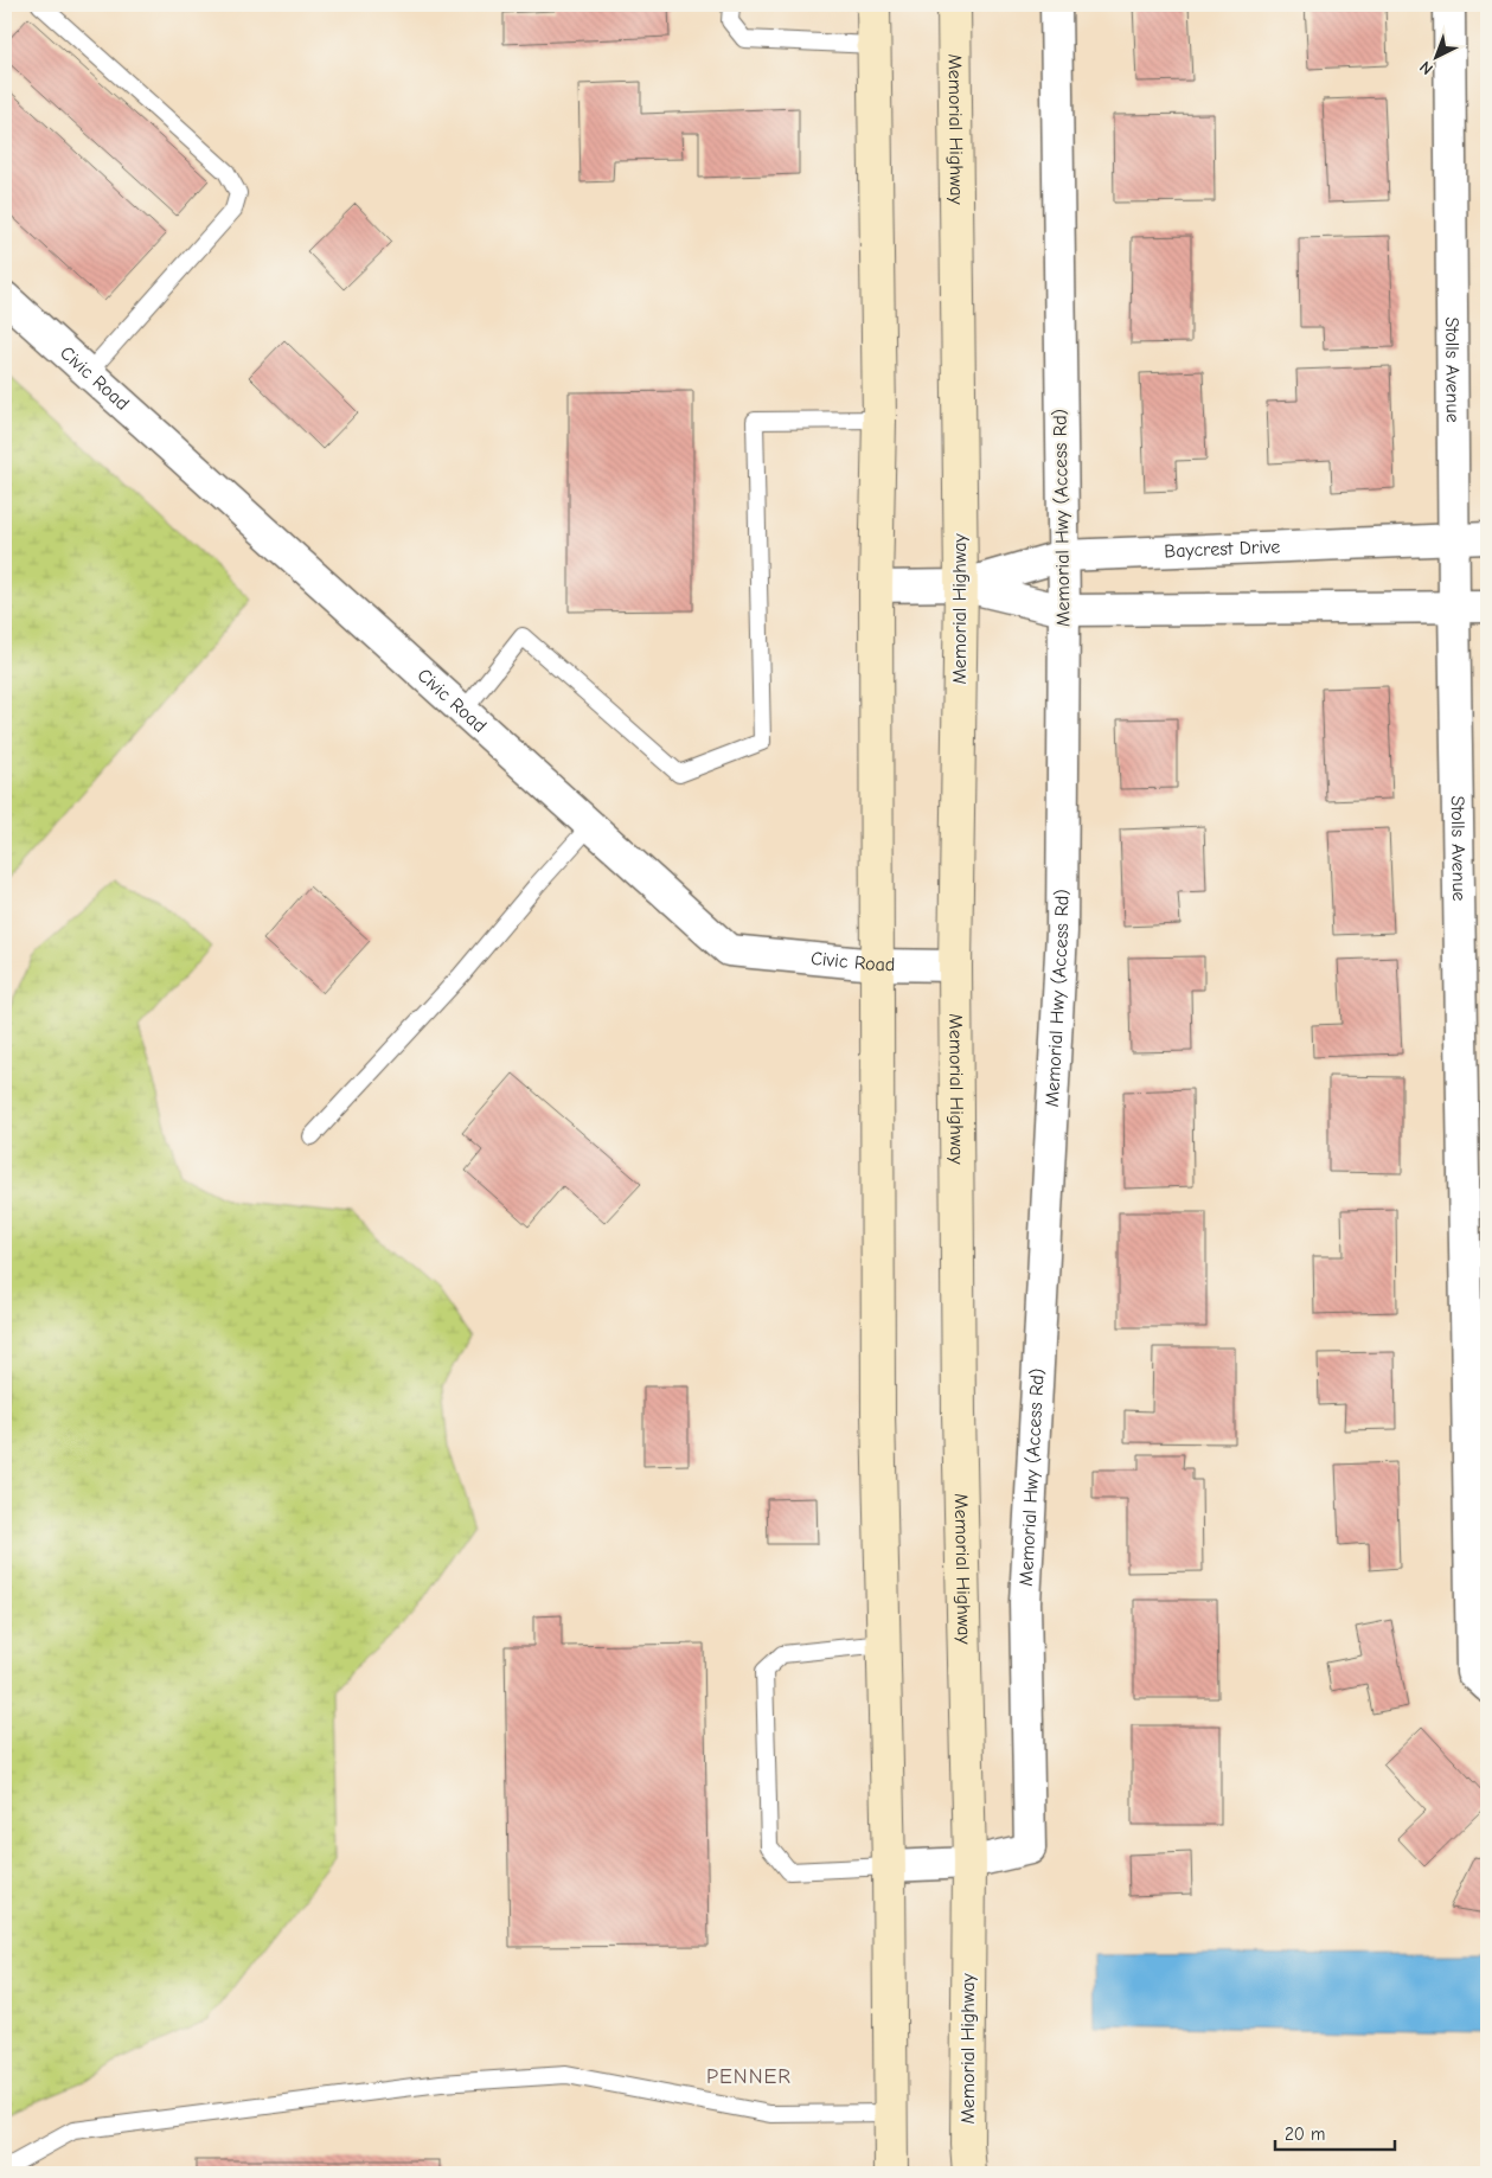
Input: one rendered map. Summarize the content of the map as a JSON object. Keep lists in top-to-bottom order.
{
  "streets": {
    "main road": ["Memorial Highway"],
    "street": [
      "Stolls Avenue",
      "Civic Road",
      "Memorial Hwy (Access Rd)",
      "Baycrest Drive"
    ]
  },
  "crossings": [
    ["Memorial Highway", "Civic Road"],
    ["Memorial Highway", "Memorial Hwy (Access Rd)"],
    ["Memorial Highway", "Baycrest Drive"],
    ["Stolls Avenue", "Baycrest Drive"],
    ["Memorial Hwy (Access Rd)", "Baycrest Drive"]
  ],
  "districts": ["PENNER"],
  "scale_bar": "20 m",
  "north": "bottom left"
}
